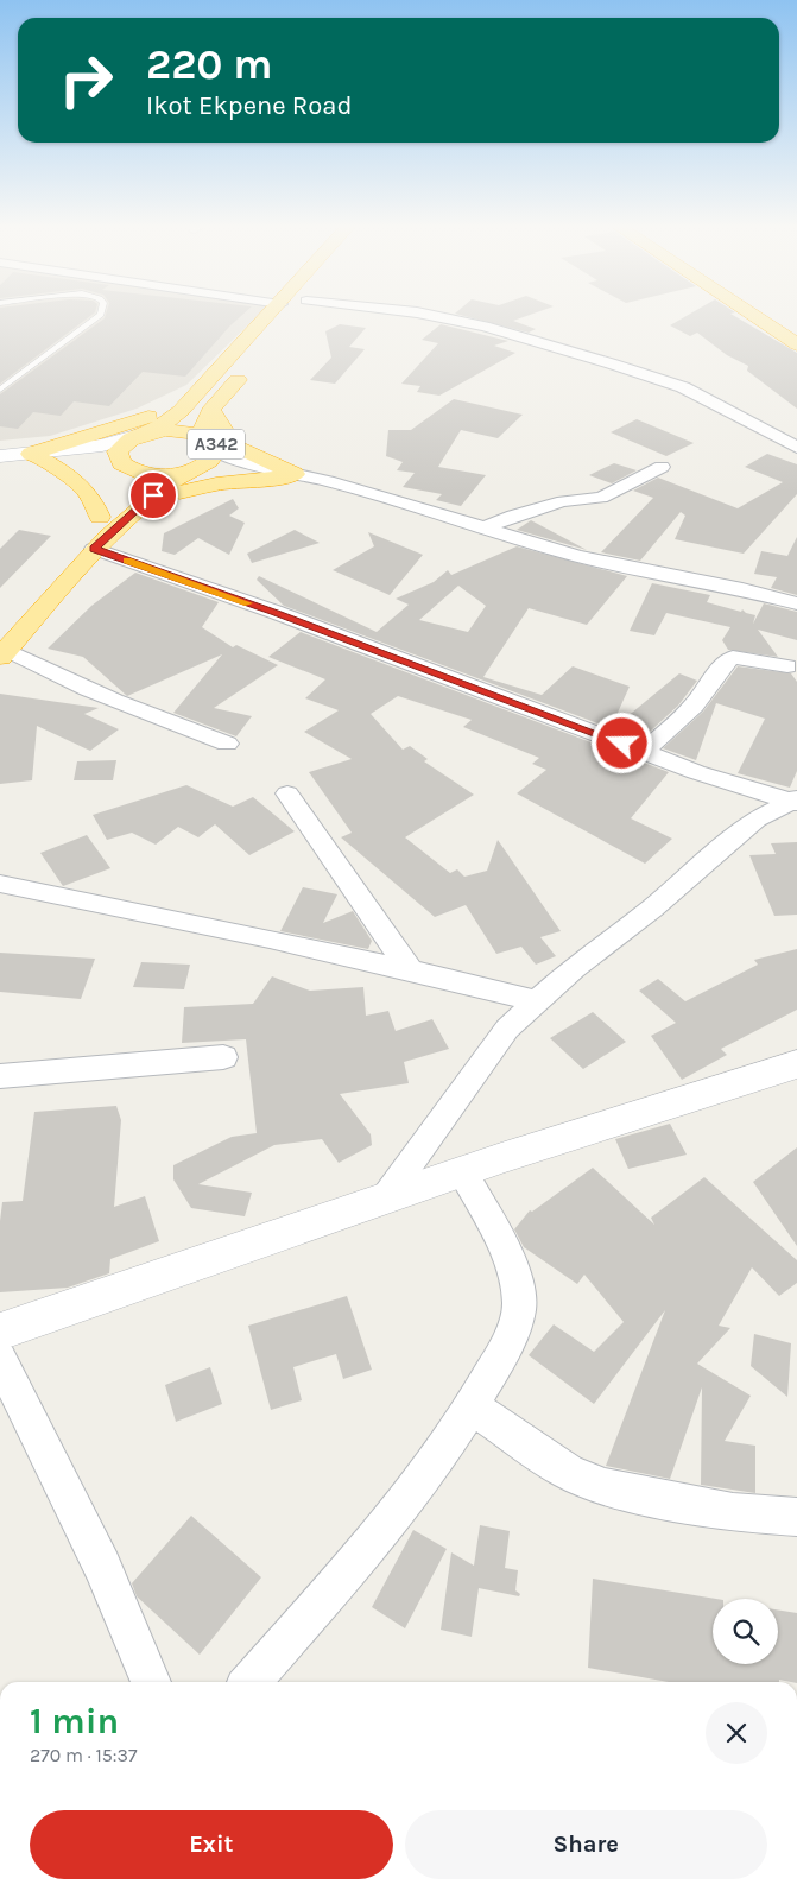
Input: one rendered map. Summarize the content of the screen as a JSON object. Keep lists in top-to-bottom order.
{
  "streets": {
    "highway": ["A342"]
  },
  "page": {
    "turn": ["220 m", "Ikot Ekpene Road"],
    "heading": ["1 min", "270 m · 15:37"],
    "buttons": ["Exit", "Share"]
  }
}
